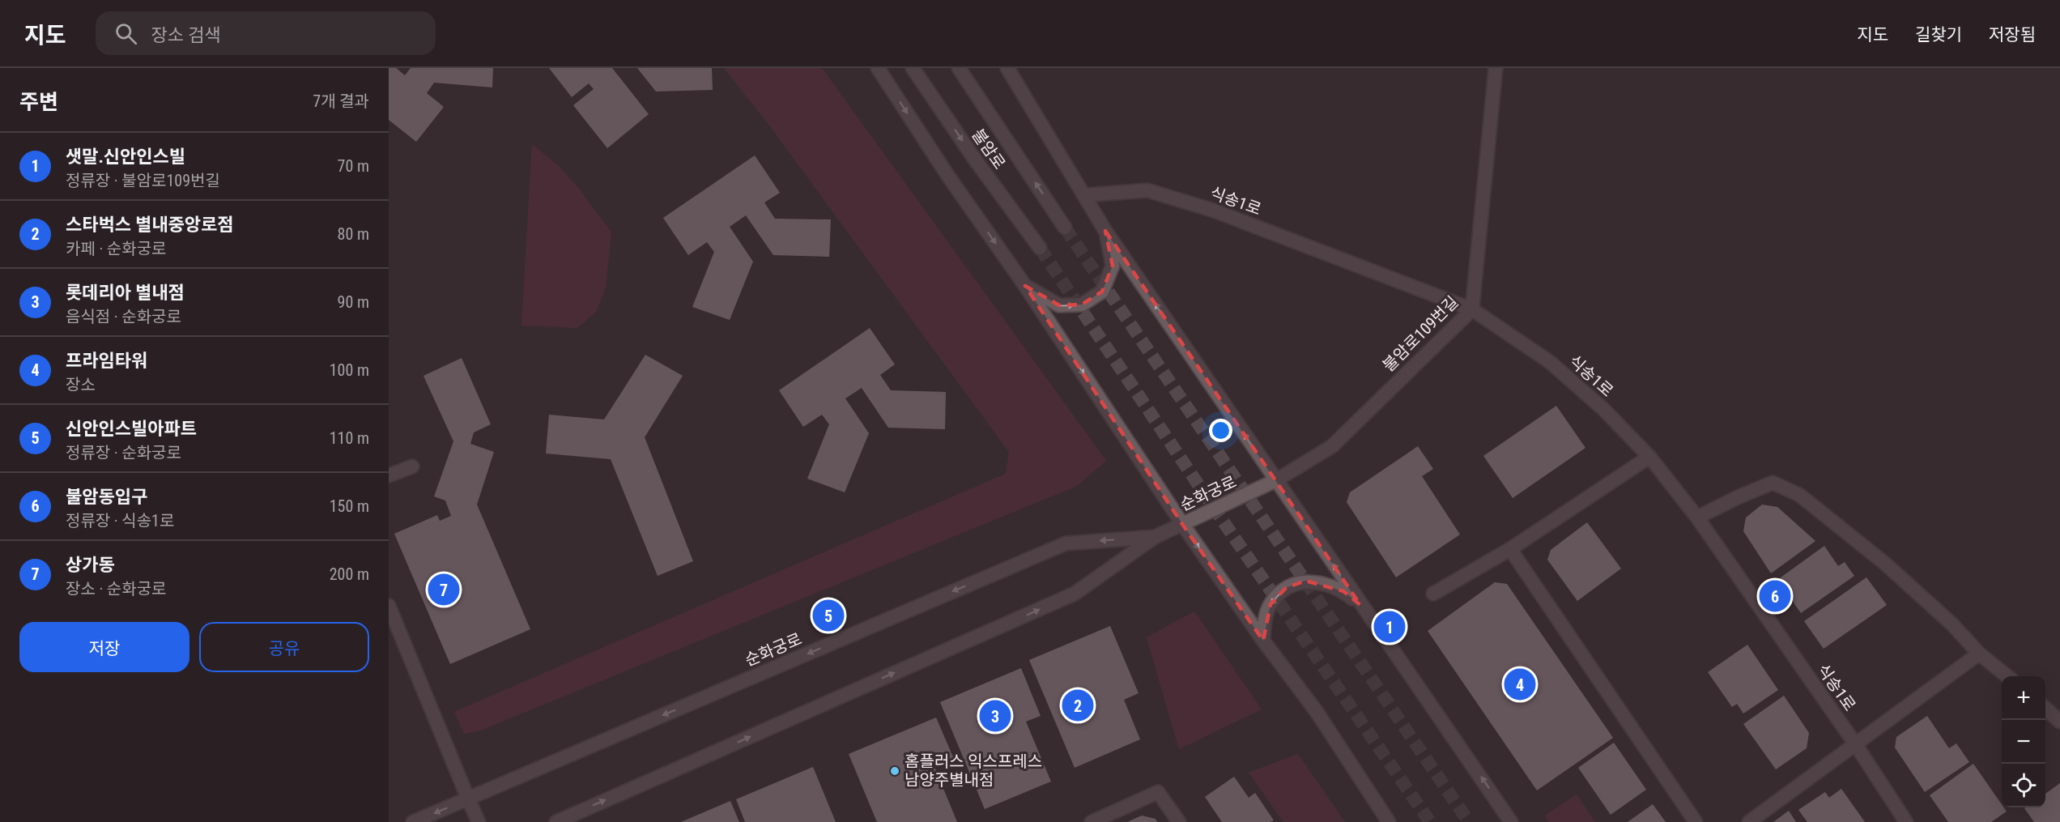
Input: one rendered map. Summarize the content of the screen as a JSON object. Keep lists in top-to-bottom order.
{
  "streets": {
    "street": [
      "불암로",
      "식송1로",
      "불암로109번길",
      "순화궁로"
    ]
  },
  "crossings": [
    ["식송1로", "불암로109번길"],
    ["불암로109번길", "순화궁로"]
  ],
  "places": ["홈플러스 익스프레스 남양주별내점"],
  "page": {
    "header": "지도",
    "search": "장소 검색",
    "nav": ["지도", "길찾기", "저장됨"],
    "heading": ["주변", "7개 결과"],
    "list": [
      {
        "mark": "1",
        "name": "샛말.신안인스빌",
        "note": "정류장 · 불암로109번길",
        "value": "70 m"
      },
      {
        "mark": "2",
        "name": "스타벅스 별내중앙로점",
        "note": "카페 · 순화궁로",
        "value": "80 m"
      },
      {
        "mark": "3",
        "name": "롯데리아 별내점",
        "note": "음식점 · 순화궁로",
        "value": "90 m"
      },
      {
        "mark": "4",
        "name": "프라임타워",
        "note": "장소",
        "value": "100 m"
      },
      {
        "mark": "5",
        "name": "신안인스빌아파트",
        "note": "정류장 · 순화궁로",
        "value": "110 m"
      },
      {
        "mark": "6",
        "name": "불암동입구",
        "note": "정류장 · 식송1로",
        "value": "150 m"
      },
      {
        "mark": "7",
        "name": "상가동",
        "note": "장소 · 순화궁로",
        "value": "200 m"
      }
    ],
    "pins": [
      "7",
      "6",
      "5",
      "1",
      "4",
      "2",
      "3"
    ],
    "buttons": ["저장", "공유"],
    "map_buttons": ["+", "−"]
  }
}
